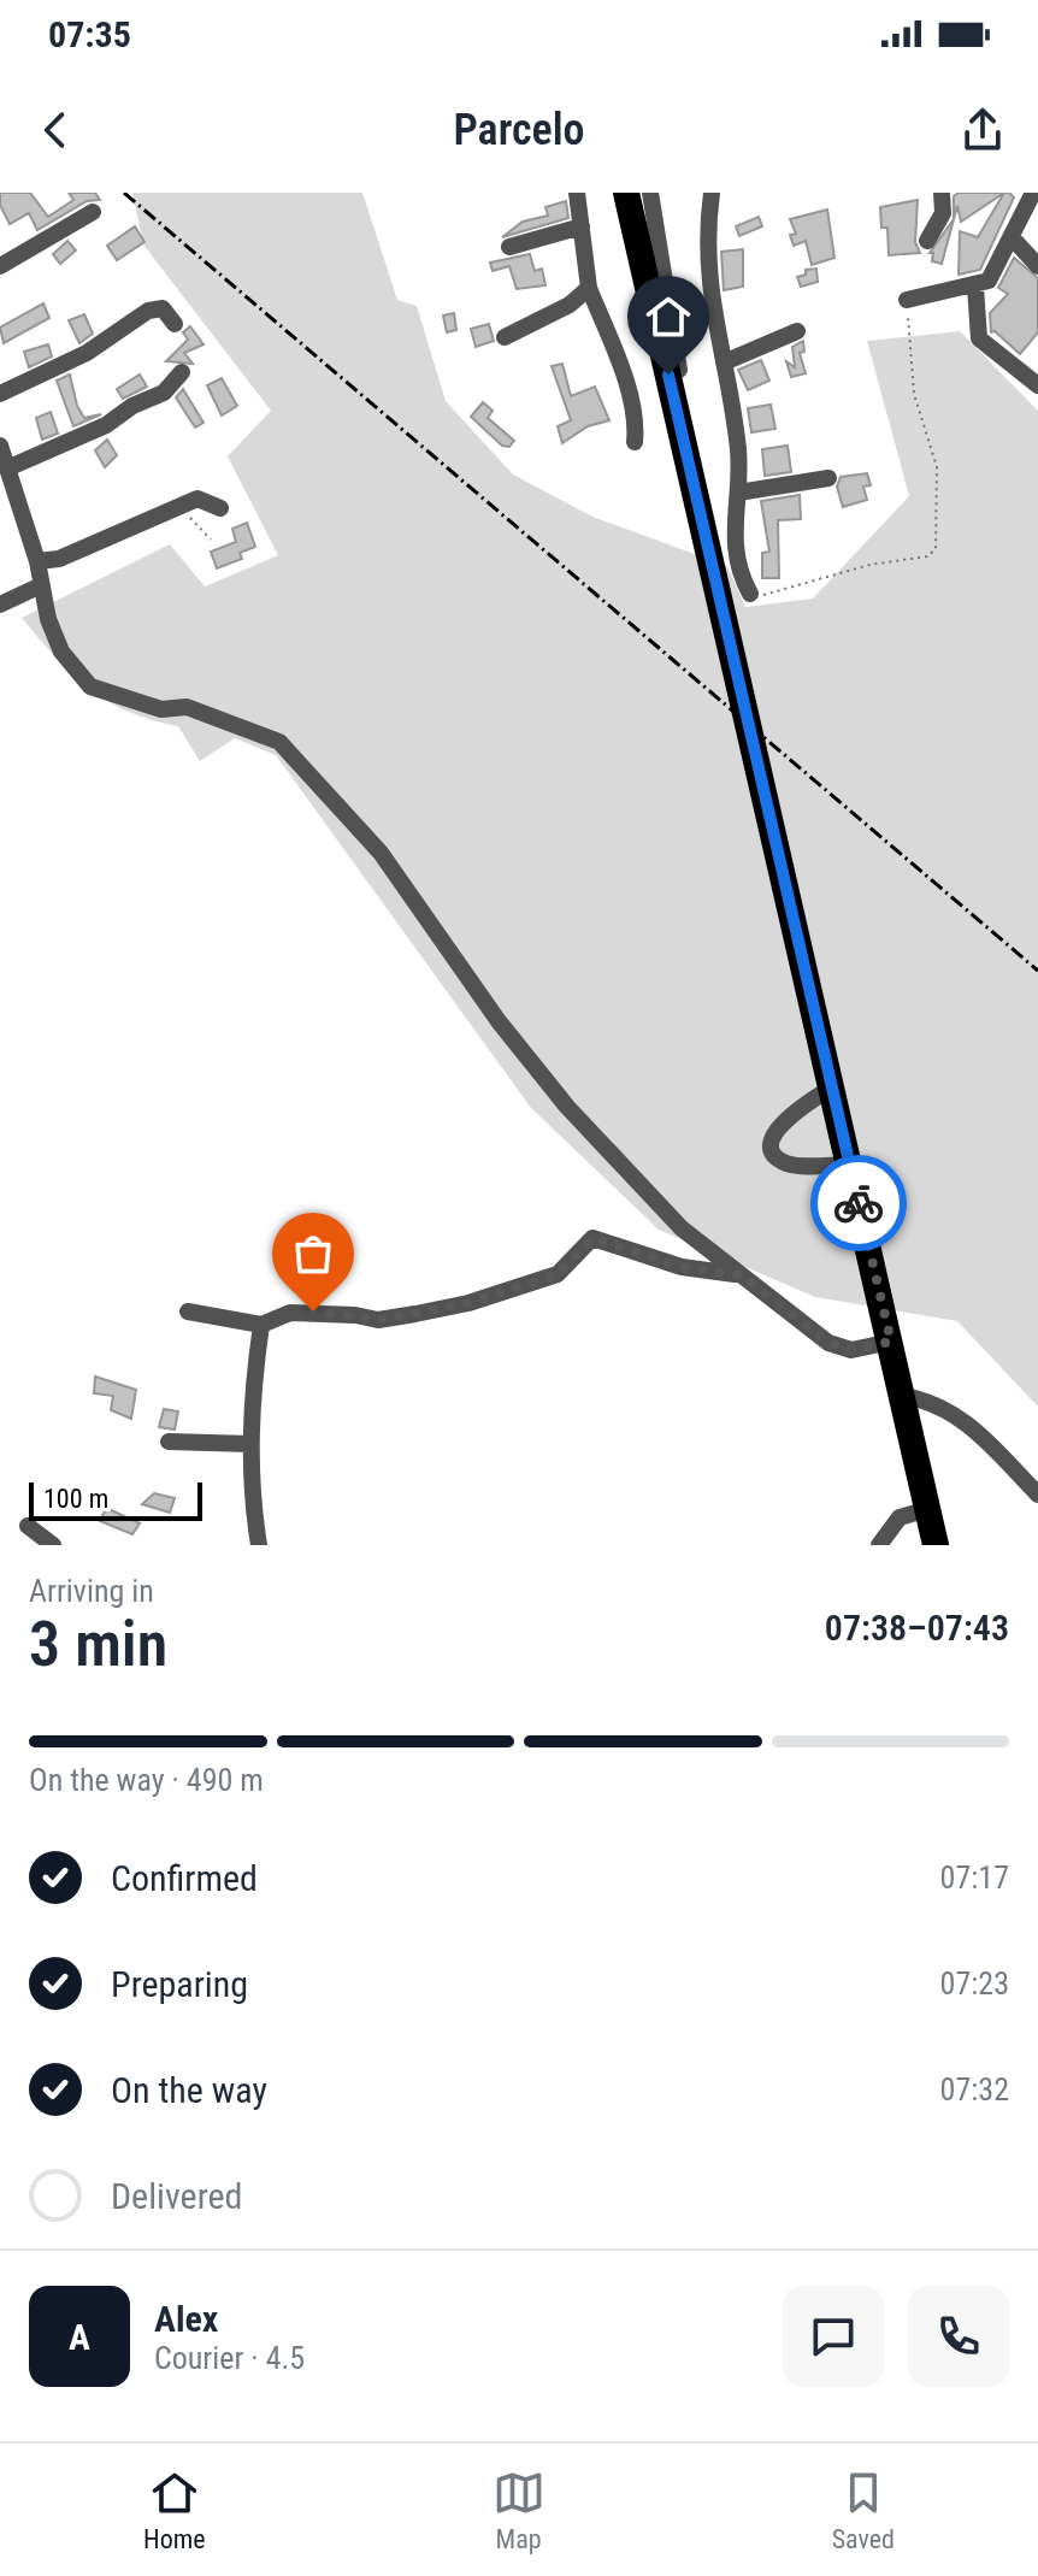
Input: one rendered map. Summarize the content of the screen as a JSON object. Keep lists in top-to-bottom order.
{
  "scale_bar": "100 m",
  "page": {
    "status": "07:35",
    "header": "Parcelo",
    "scale": "100 m",
    "heading": ["3 min", "Arriving in", "07:38–07:43"],
    "panel": ["Alex", "Courier · 4.5"],
    "bar": "On the way · 490 m",
    "list": [
      ["Confirmed", "07:17"],
      ["Preparing", "07:23"],
      ["On the way", "07:32"],
      "Delivered"
    ],
    "round": "A",
    "tabs": ["Home", "Map", "Saved"]
  }
}
